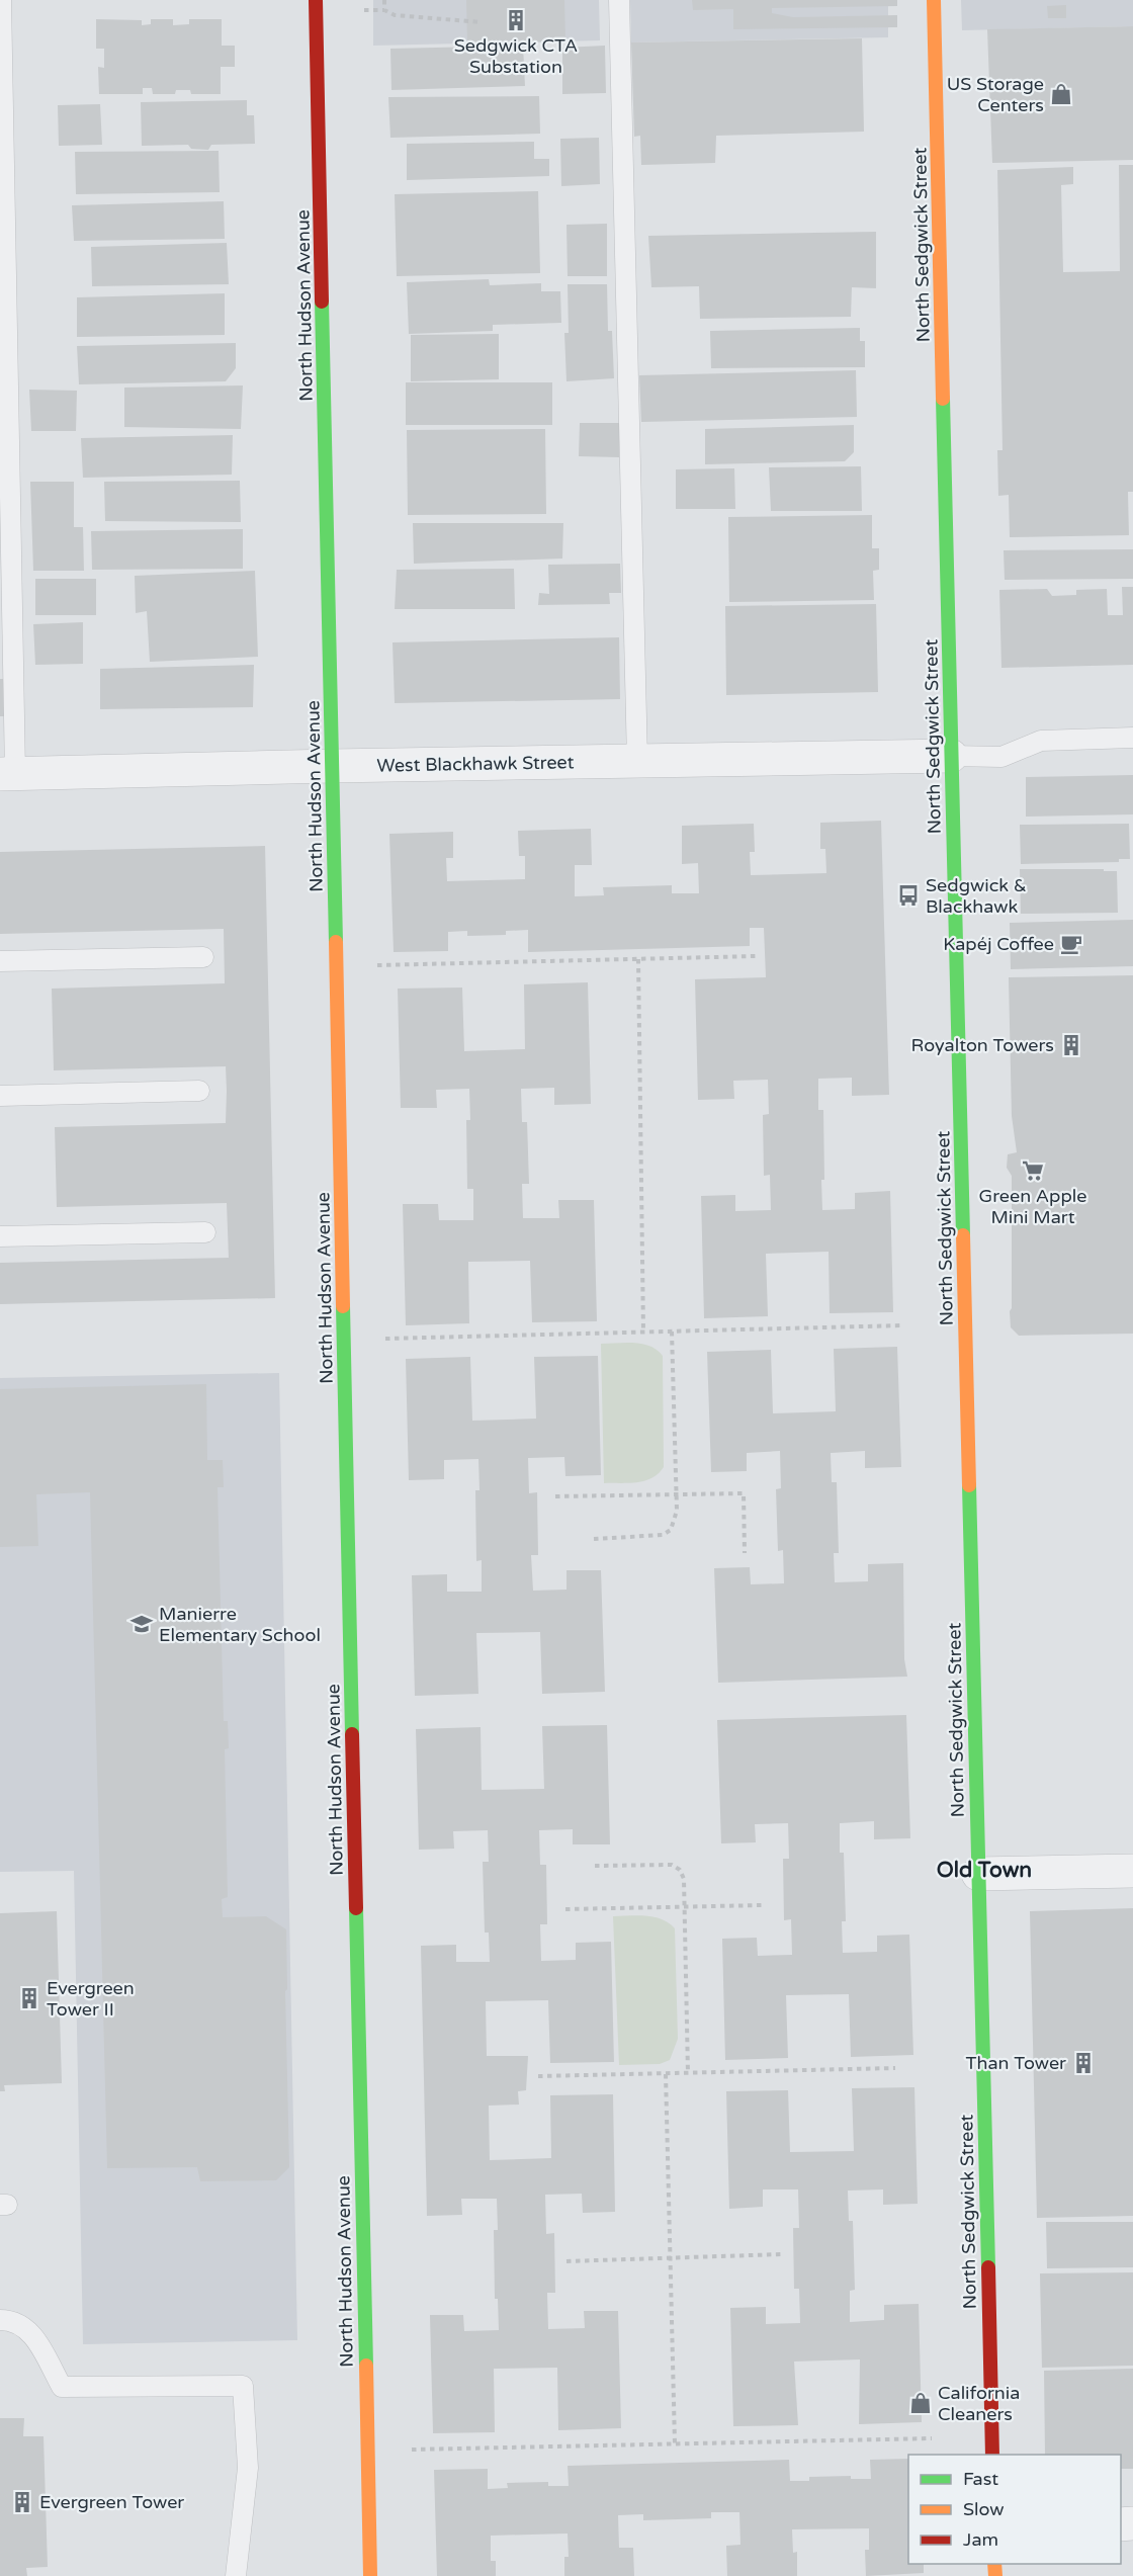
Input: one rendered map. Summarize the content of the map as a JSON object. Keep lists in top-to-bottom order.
{
  "streets": {
    "street": ["North Sedgwick Street", "North Hudson Avenue", "West Blackhawk Street"]
  },
  "crossings": [
    ["North Sedgwick Street", "West Blackhawk Street"],
    ["North Hudson Avenue", "West Blackhawk Street"]
  ],
  "districts": ["Old Town"],
  "places": {
    "building": [
      "Sedgwick CTA Substation",
      "Royalton Towers",
      "Evergreen Tower II",
      "Than Tower",
      "Evergreen Tower"
    ],
    "shop": ["US Storage Centers", "California Cleaners"],
    "bus stop": ["Sedgwick & Blackhawk"],
    "cafe": ["Kapéj Coffee"],
    "supermarket": ["Green Apple Mini Mart"],
    "school or university": ["Manierre Elementary School"]
  },
  "legend": ["Fast", "Slow", "Jam"]
}
